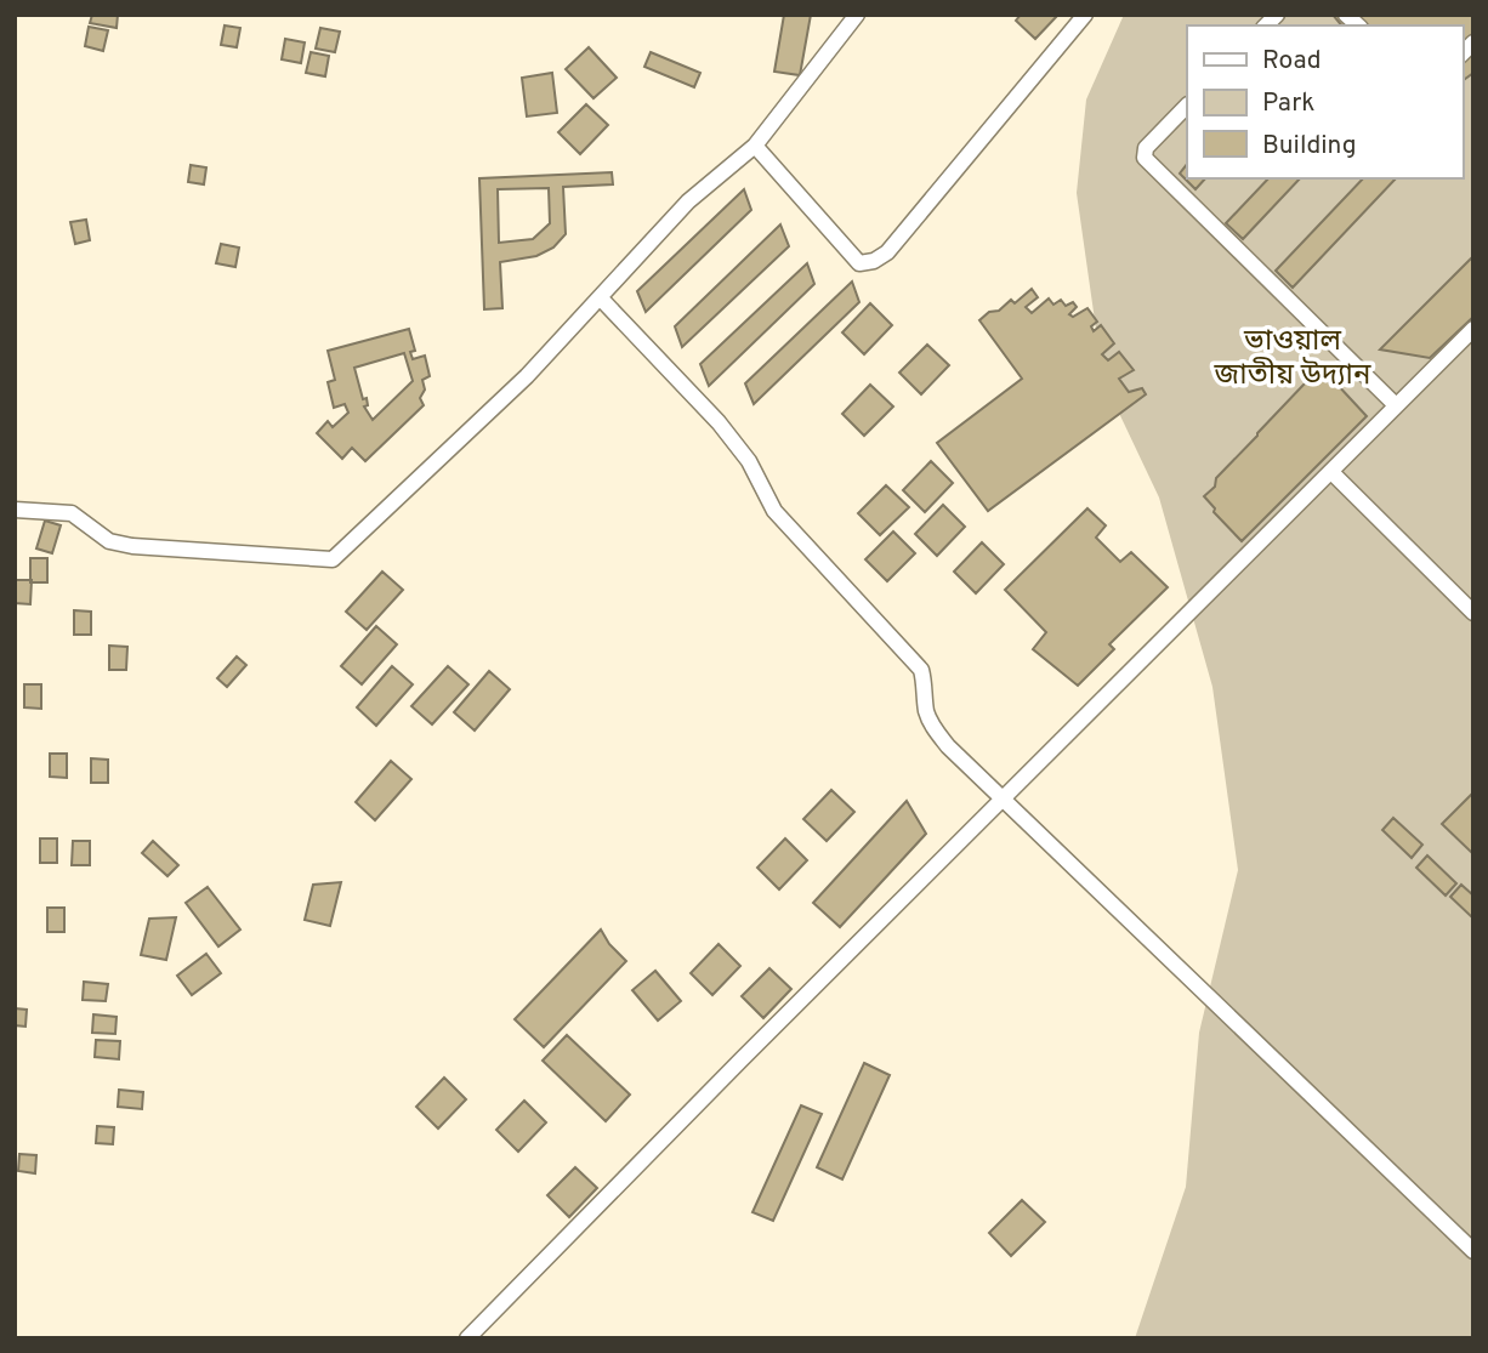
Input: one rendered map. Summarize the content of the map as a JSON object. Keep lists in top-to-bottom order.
{
  "parks": ["ভাওয়াল জাতীয় উদ্যান"],
  "legend": ["Road", "Park", "Building"]
}
